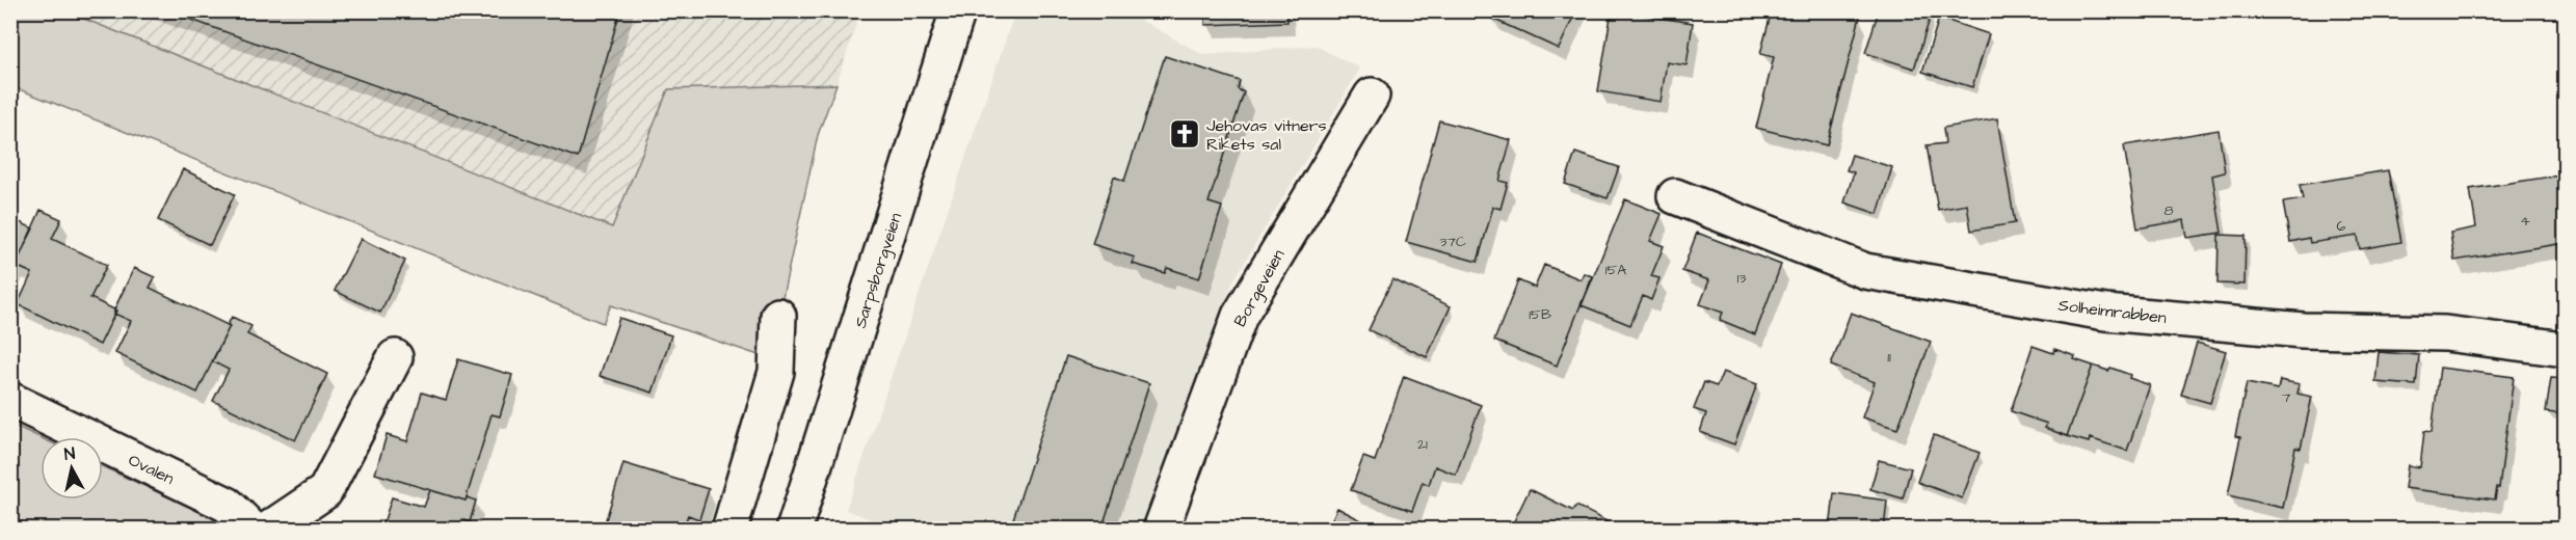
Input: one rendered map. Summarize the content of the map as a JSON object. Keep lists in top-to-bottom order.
{
  "streets": {
    "main road": [
      "Sarpsborgveien",
      "Borgeveien",
      "Solheimrabben",
      "Ovalen"
    ]
  },
  "places": {
    "church": ["Jehovas vitners Rikets sal"]
  },
  "house_numbers": [
    "8",
    "4",
    "6",
    "37C",
    "15A",
    "13",
    "15B",
    "11",
    "7",
    "21"
  ],
  "north": "top"
}
